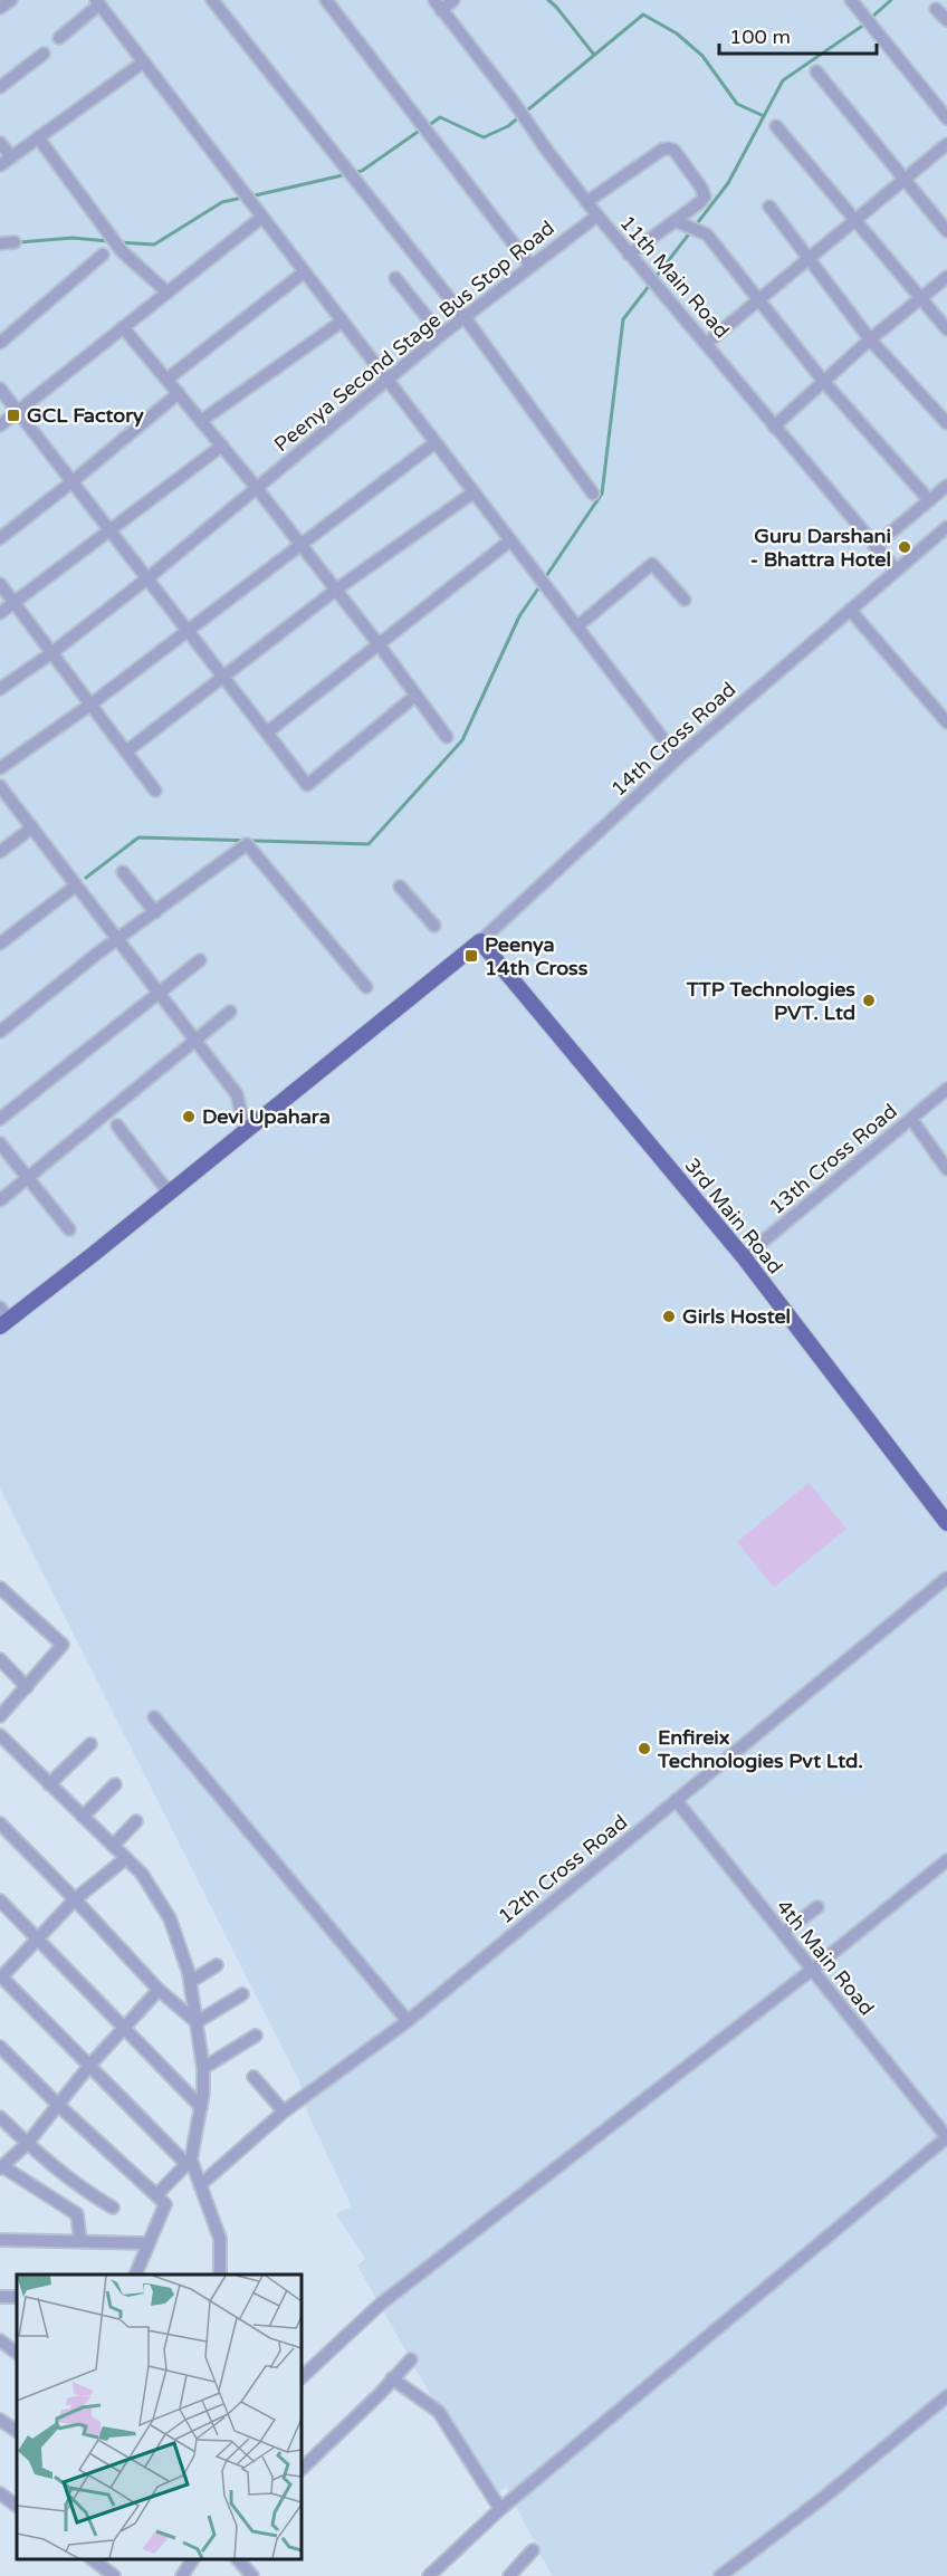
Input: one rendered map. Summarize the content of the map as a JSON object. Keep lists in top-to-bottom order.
{
  "streets": {
    "main road": ["3rd Main Road"],
    "street": [
      "11th Main Road",
      "Peenya Second Stage Bus Stop Road",
      "14th Cross Road",
      "13th Cross Road",
      "12th Cross Road",
      "4th Main Road"
    ]
  },
  "crossings": [
    ["11th Main Road", "Peenya Second Stage Bus Stop Road"],
    ["11th Main Road", "14th Cross Road"],
    ["14th Cross Road", "3rd Main Road"],
    ["13th Cross Road", "3rd Main Road"],
    ["12th Cross Road", "4th Main Road"]
  ],
  "places": {
    "transit": ["GCL Factory", "Peenya 14th Cross"],
    "other": [
      "Guru Darshani - Bhattra Hotel",
      "TTP Technologies PVT. Ltd",
      "Devi Upahara",
      "Girls Hostel",
      "Enfireix Technologies Pvt Ltd."
    ]
  },
  "scale_bar": "100 m"
}
